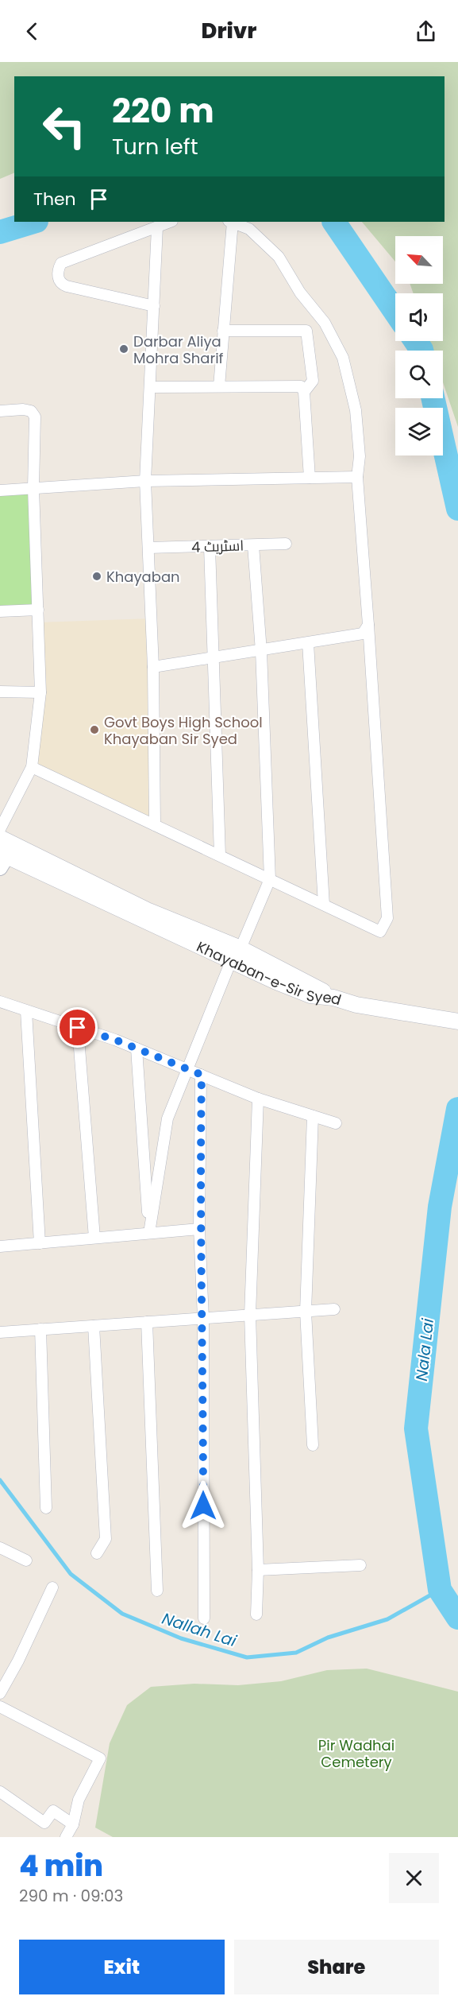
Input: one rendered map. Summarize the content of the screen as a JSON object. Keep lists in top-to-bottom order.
{
  "streets": {
    "main road": ["Khayaban-e-Sir Syed"],
    "street": ["اسٹریٹ 4"]
  },
  "water": ["Nala Lai", "Nallah Lai"],
  "parks": ["Pir Wadhai Cemetery"],
  "places": ["Darbar Aliya Mohra Sharif", "Khayaban", "Govt Boys High School Khayaban Sir Syed"],
  "north": "top left",
  "page": {
    "header": "Drivr",
    "turn": ["220 m", "Turn left"],
    "then": "Then",
    "heading": ["4 min", "290 m · 09:03"],
    "buttons": ["Exit", "Share"]
  }
}
